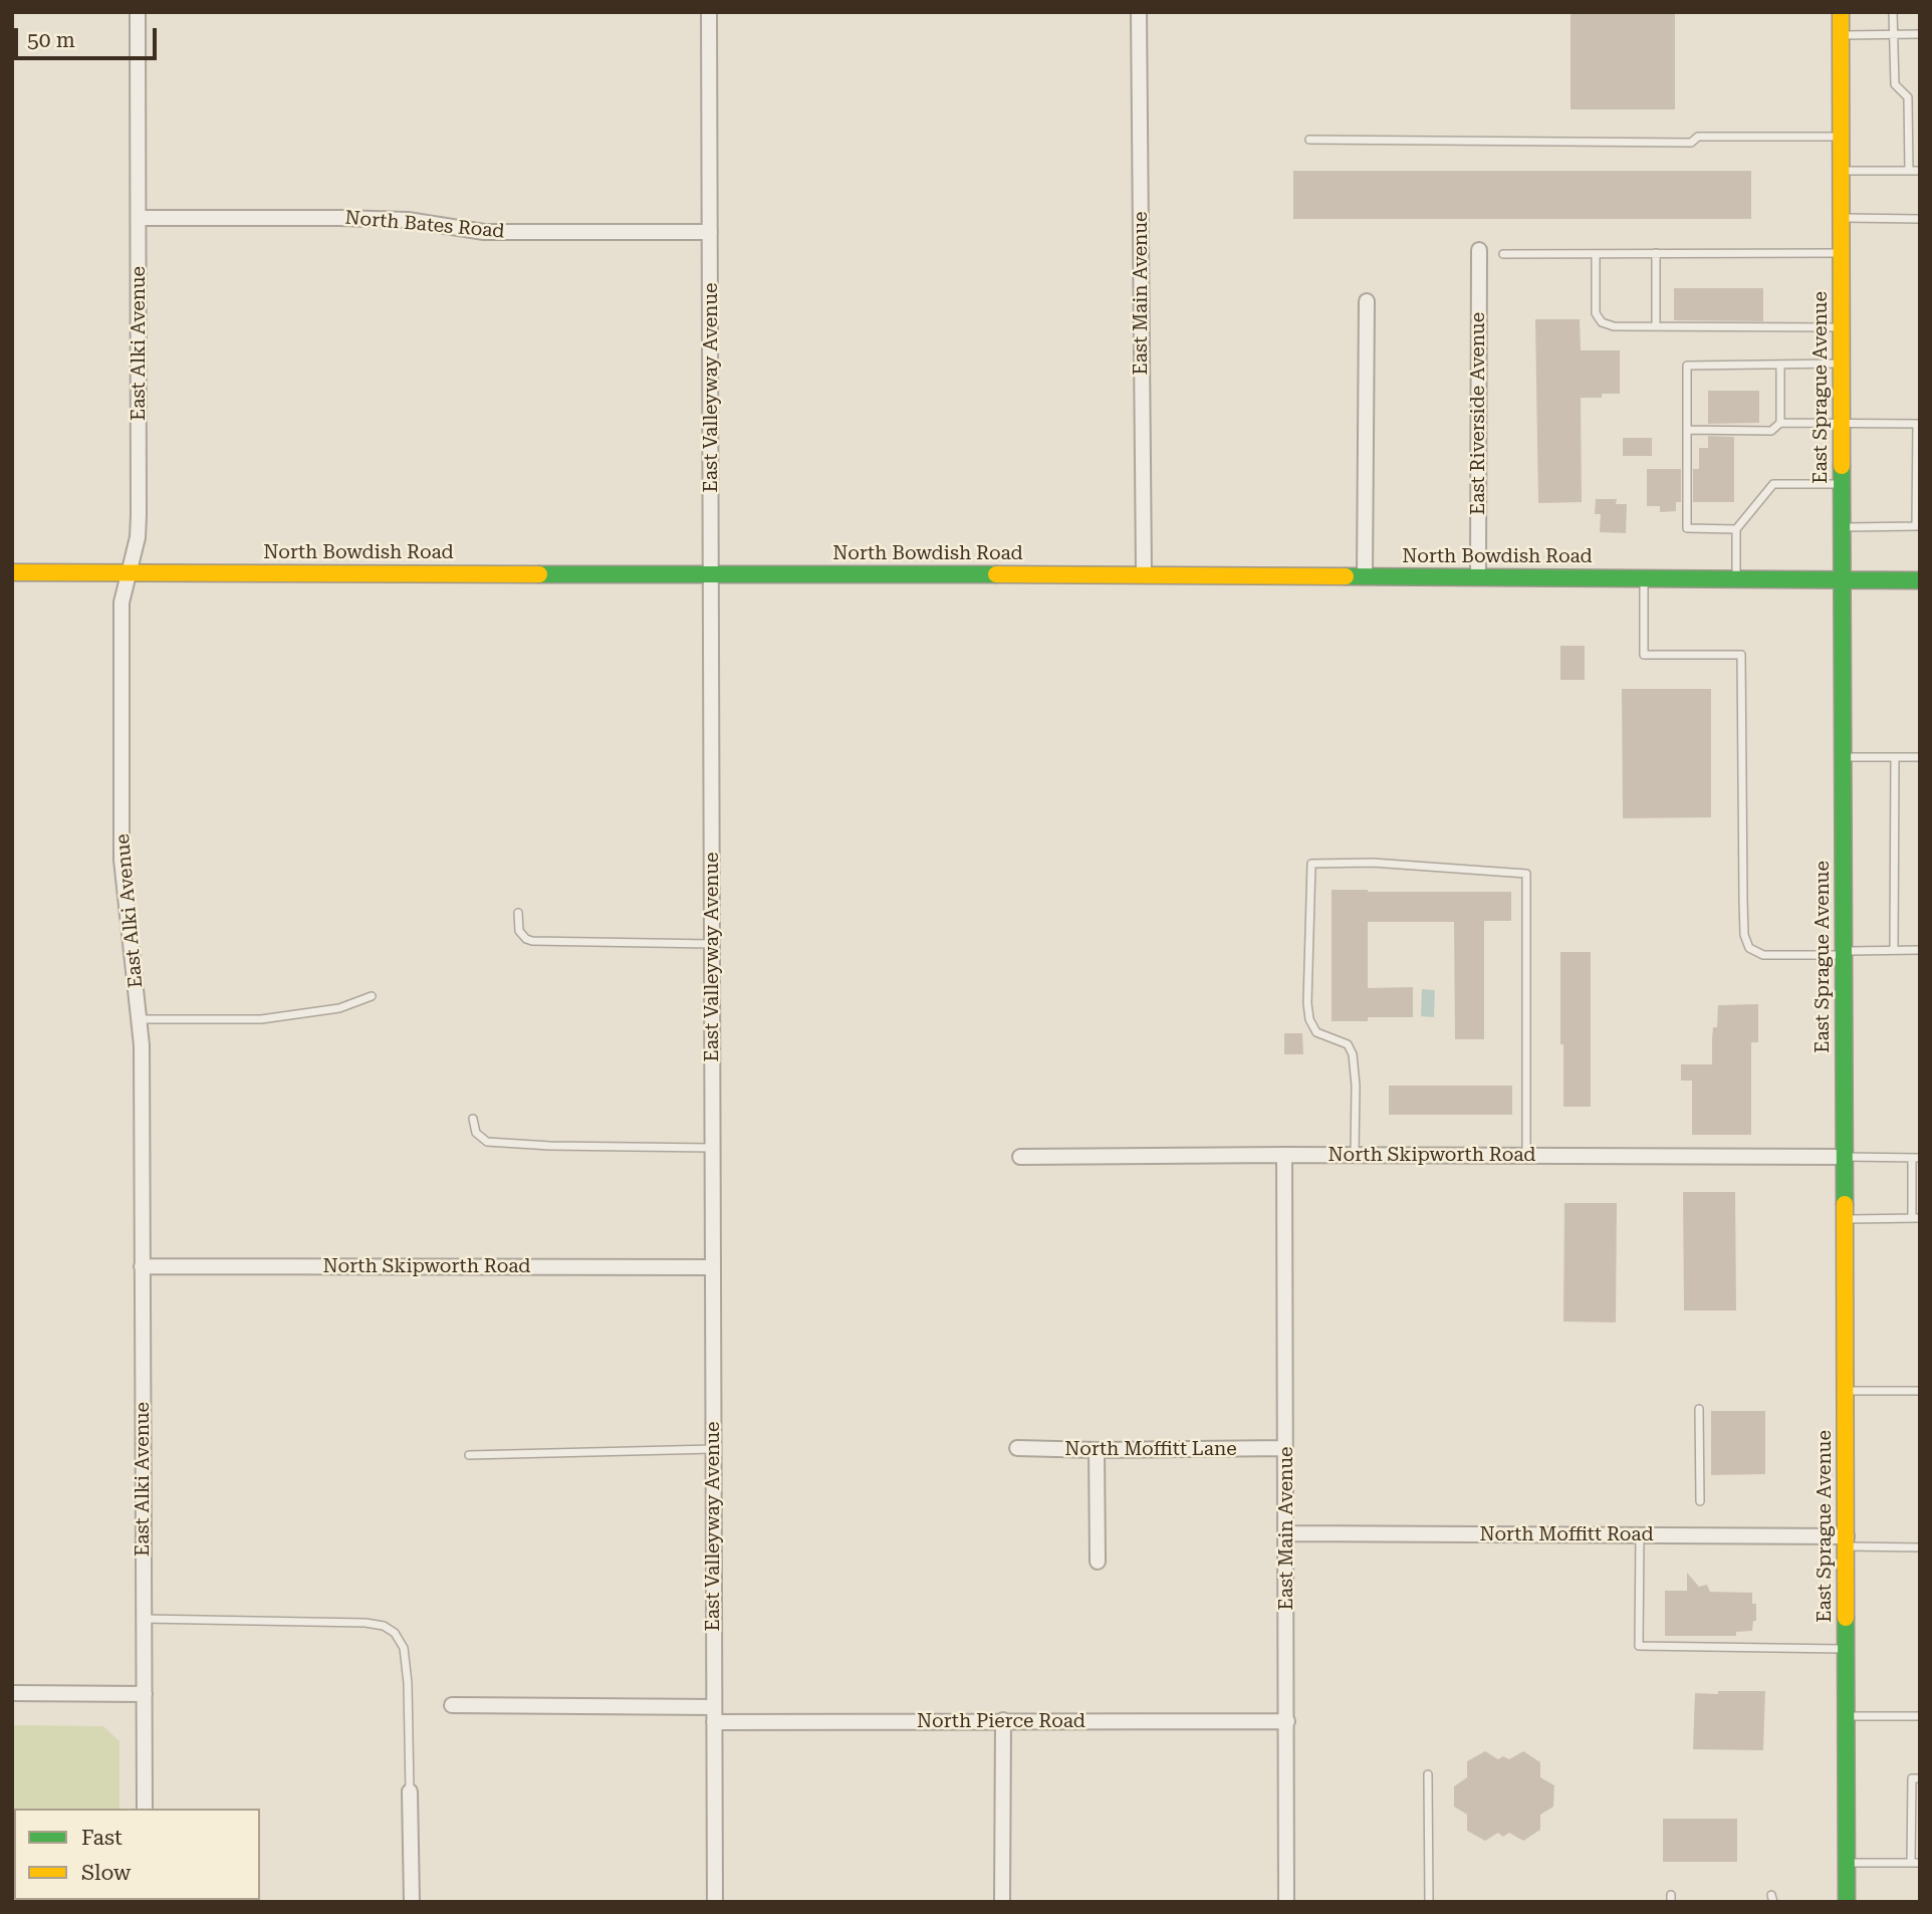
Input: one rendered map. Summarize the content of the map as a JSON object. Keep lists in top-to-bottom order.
{
  "streets": {
    "main road": ["East Sprague Avenue", "North Bowdish Road"],
    "street": [
      "North Bates Road",
      "East Main Avenue",
      "East Alki Avenue",
      "East Valleyway Avenue",
      "East Riverside Avenue",
      "North Skipworth Road",
      "North Moffitt Lane",
      "North Moffitt Road",
      "North Pierce Road"
    ]
  },
  "crossings": [
    ["North Bates Road", "East Alki Avenue"],
    ["North Bates Road", "East Valleyway Avenue"],
    ["East Main Avenue", "North Bowdish Road"],
    ["East Main Avenue", "North Skipworth Road"],
    ["East Main Avenue", "North Moffitt Lane"],
    ["East Main Avenue", "North Moffitt Road"],
    ["East Main Avenue", "North Pierce Road"],
    ["East Alki Avenue", "North Bowdish Road"],
    ["East Alki Avenue", "North Skipworth Road"],
    ["East Valleyway Avenue", "North Bowdish Road"],
    ["East Valleyway Avenue", "North Skipworth Road"],
    ["East Valleyway Avenue", "North Pierce Road"],
    ["East Sprague Avenue", "North Bowdish Road"],
    ["East Sprague Avenue", "North Skipworth Road"],
    ["East Sprague Avenue", "North Moffitt Road"],
    ["East Riverside Avenue", "North Bowdish Road"]
  ],
  "legend": ["Fast", "Slow"],
  "scale_bar": "50 m"
}
